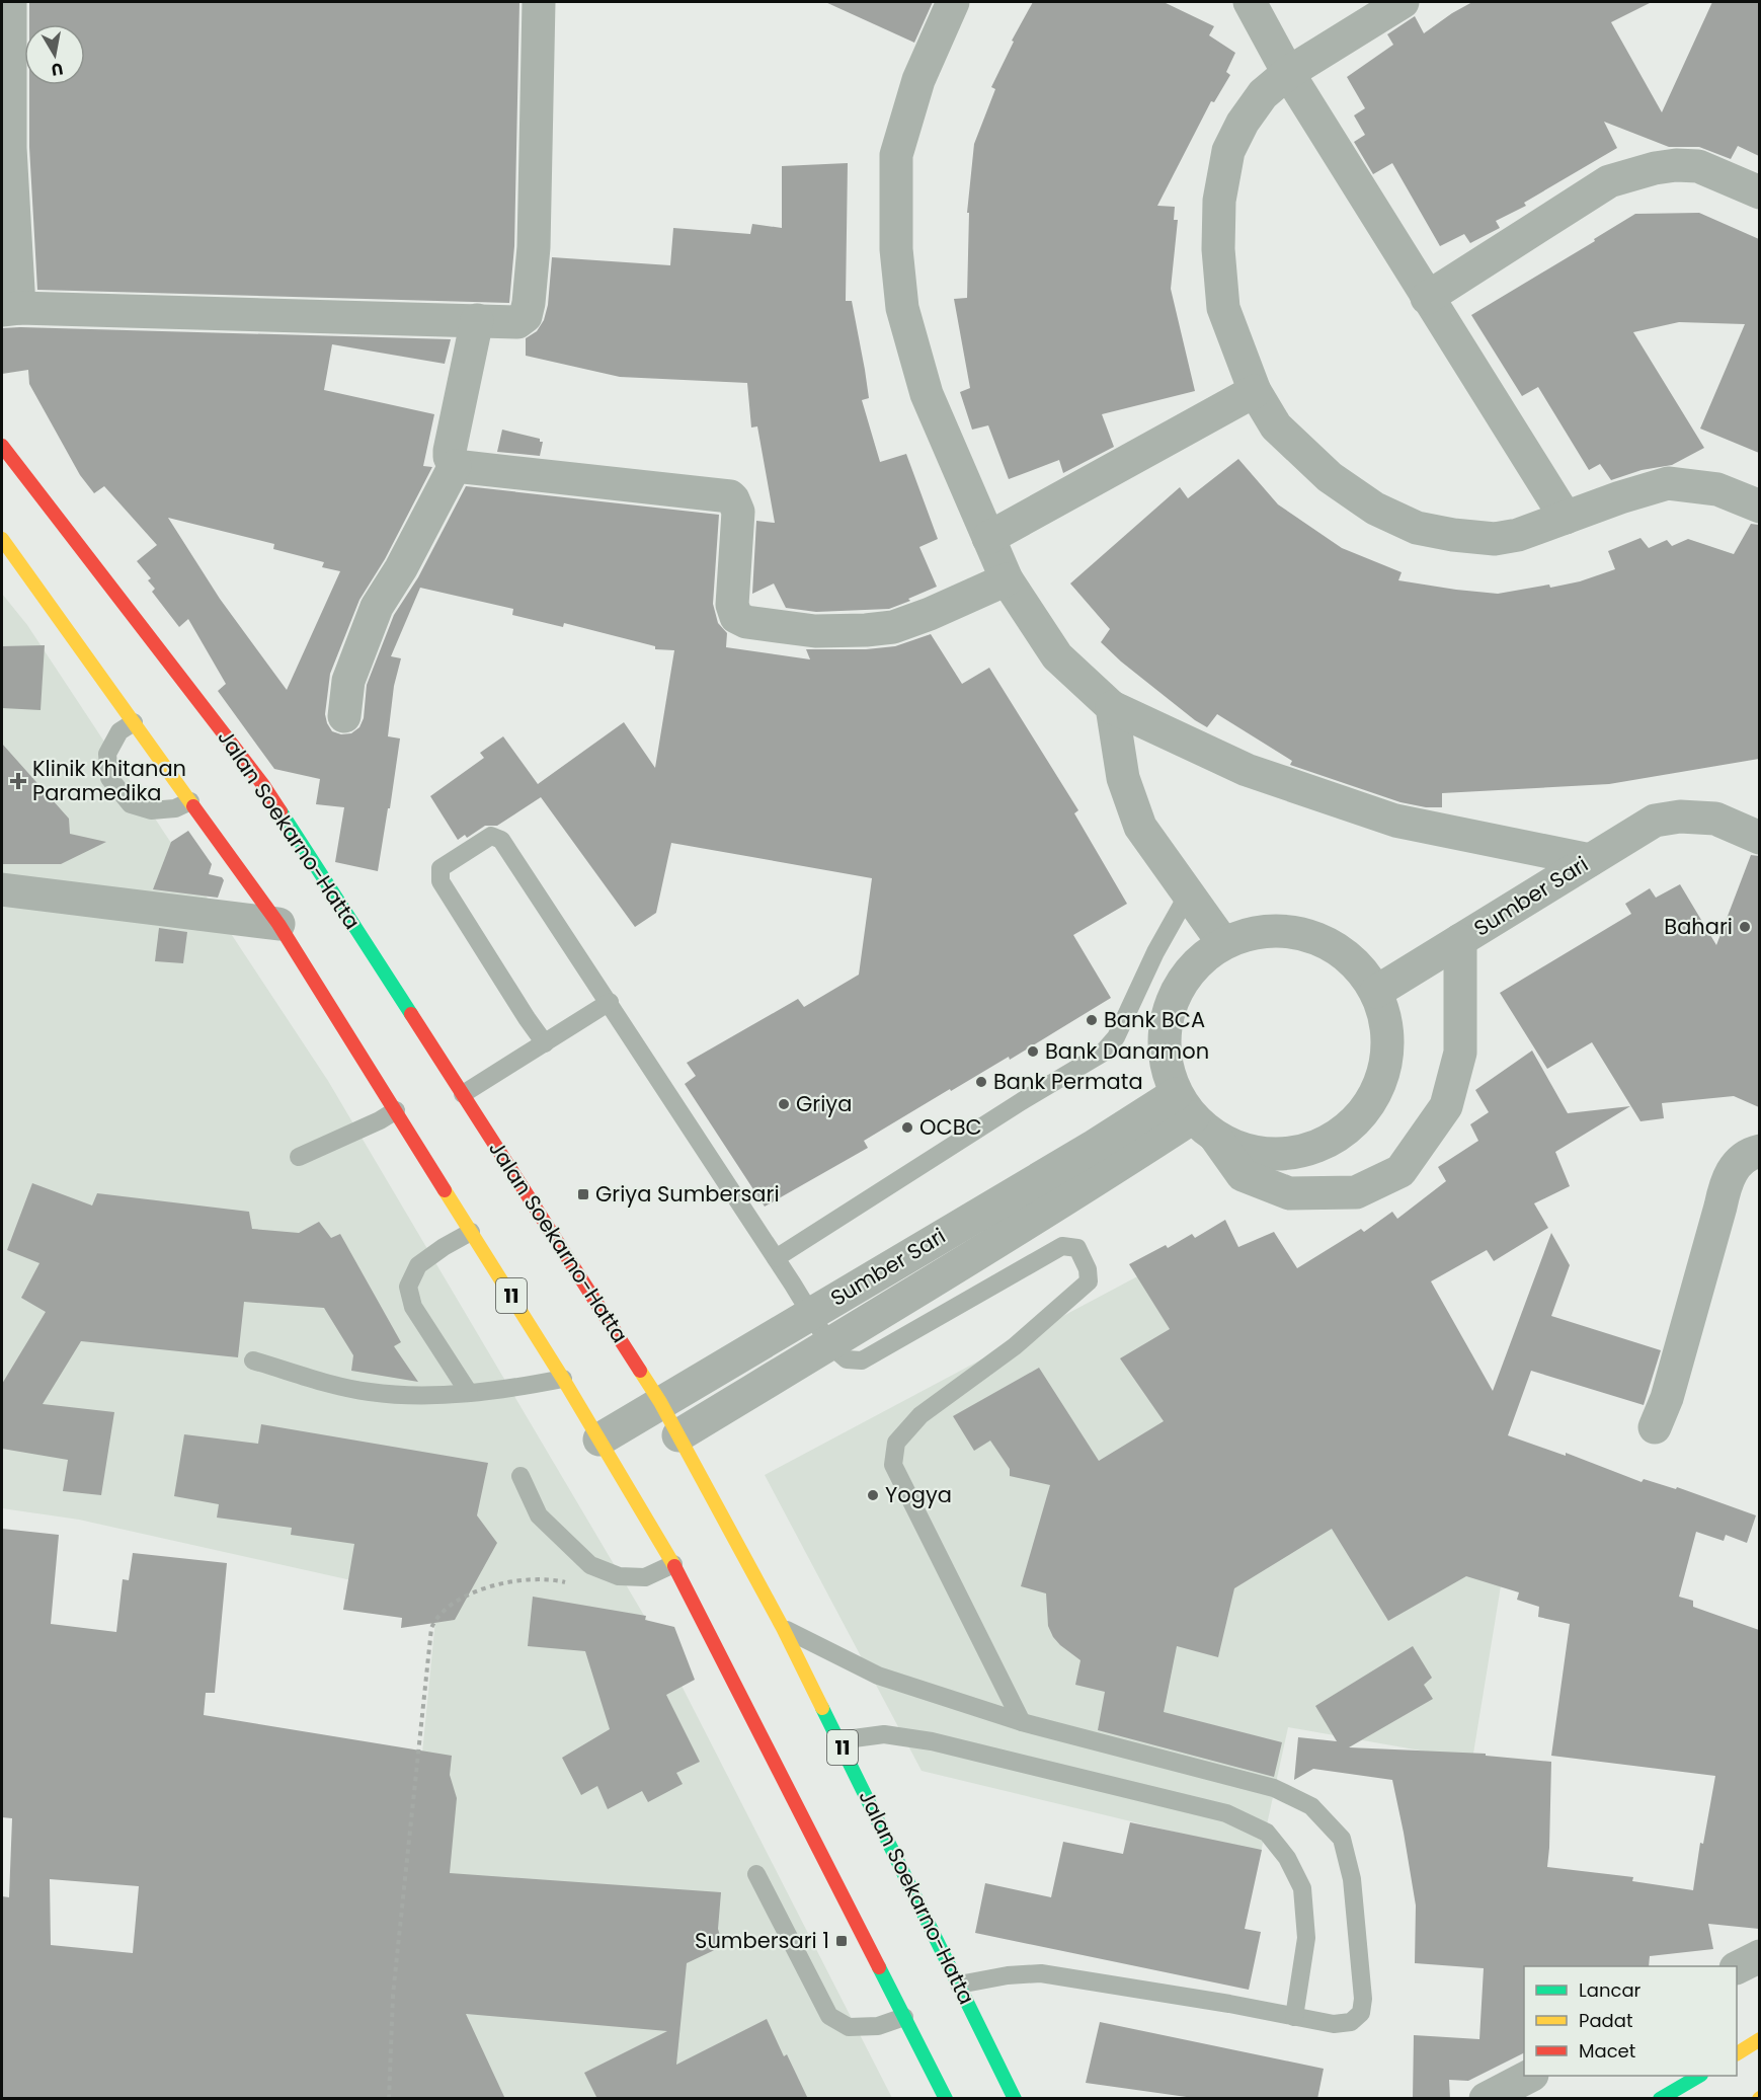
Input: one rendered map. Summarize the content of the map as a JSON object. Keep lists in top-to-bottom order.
{
  "streets": {
    "highway": ["Jalan Soekarno-Hatta", "11"],
    "street": ["Sumber Sari"]
  },
  "crossings": [
    ["Jalan Soekarno-Hatta", "Sumber Sari"],
    ["Sumber Sari", "11"]
  ],
  "places": {
    "health": ["Klinik Khitanan Paramedika"],
    "other": [
      "Bahari",
      "Bank BCA",
      "Bank Danamon",
      "Bank Permata",
      "Griya",
      "OCBC",
      "Yogya"
    ],
    "transit": ["Griya Sumbersari", "Sumbersari 1"]
  },
  "legend": ["Lancar", "Padat", "Macet"],
  "north": "bottom"
}
